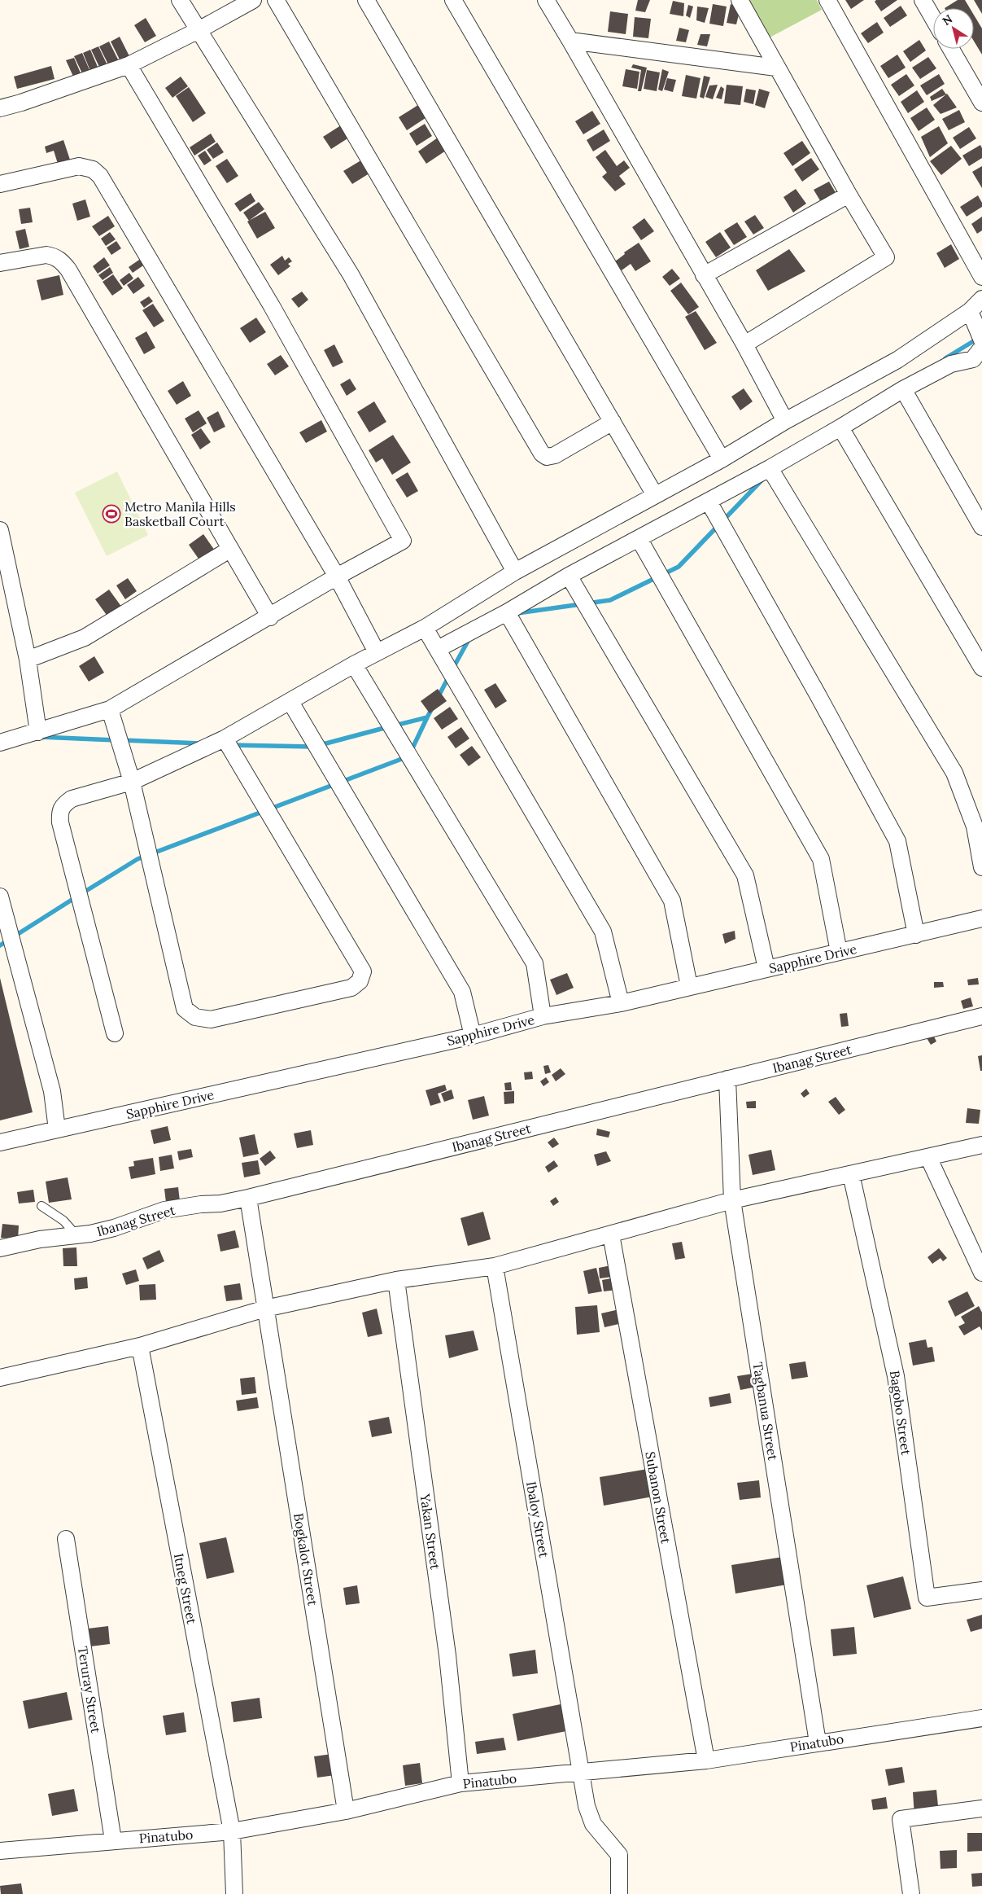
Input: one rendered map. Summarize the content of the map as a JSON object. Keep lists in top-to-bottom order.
{
  "streets": {
    "street": [
      "Sapphire Drive",
      "Ibanag Street",
      "Tagbanua Street",
      "Bagobo Street",
      "Subanon Street",
      "Ibaloy Street",
      "Yakan Street",
      "Bogkalot Street",
      "Itneg Street",
      "Teruray Street",
      "Pinatubo"
    ]
  },
  "crossings": [
    ["Ibanag Street", "Tagbanua Street"],
    ["Ibanag Street", "Bogkalot Street"],
    ["Tagbanua Street", "Pinatubo"],
    ["Subanon Street", "Pinatubo"],
    ["Ibaloy Street", "Pinatubo"],
    ["Yakan Street", "Pinatubo"],
    ["Bogkalot Street", "Pinatubo"],
    ["Itneg Street", "Pinatubo"],
    ["Teruray Street", "Pinatubo"]
  ],
  "places": {
    "sports": ["Metro Manila Hills Basketball Court"]
  },
  "north": "top left"
}
